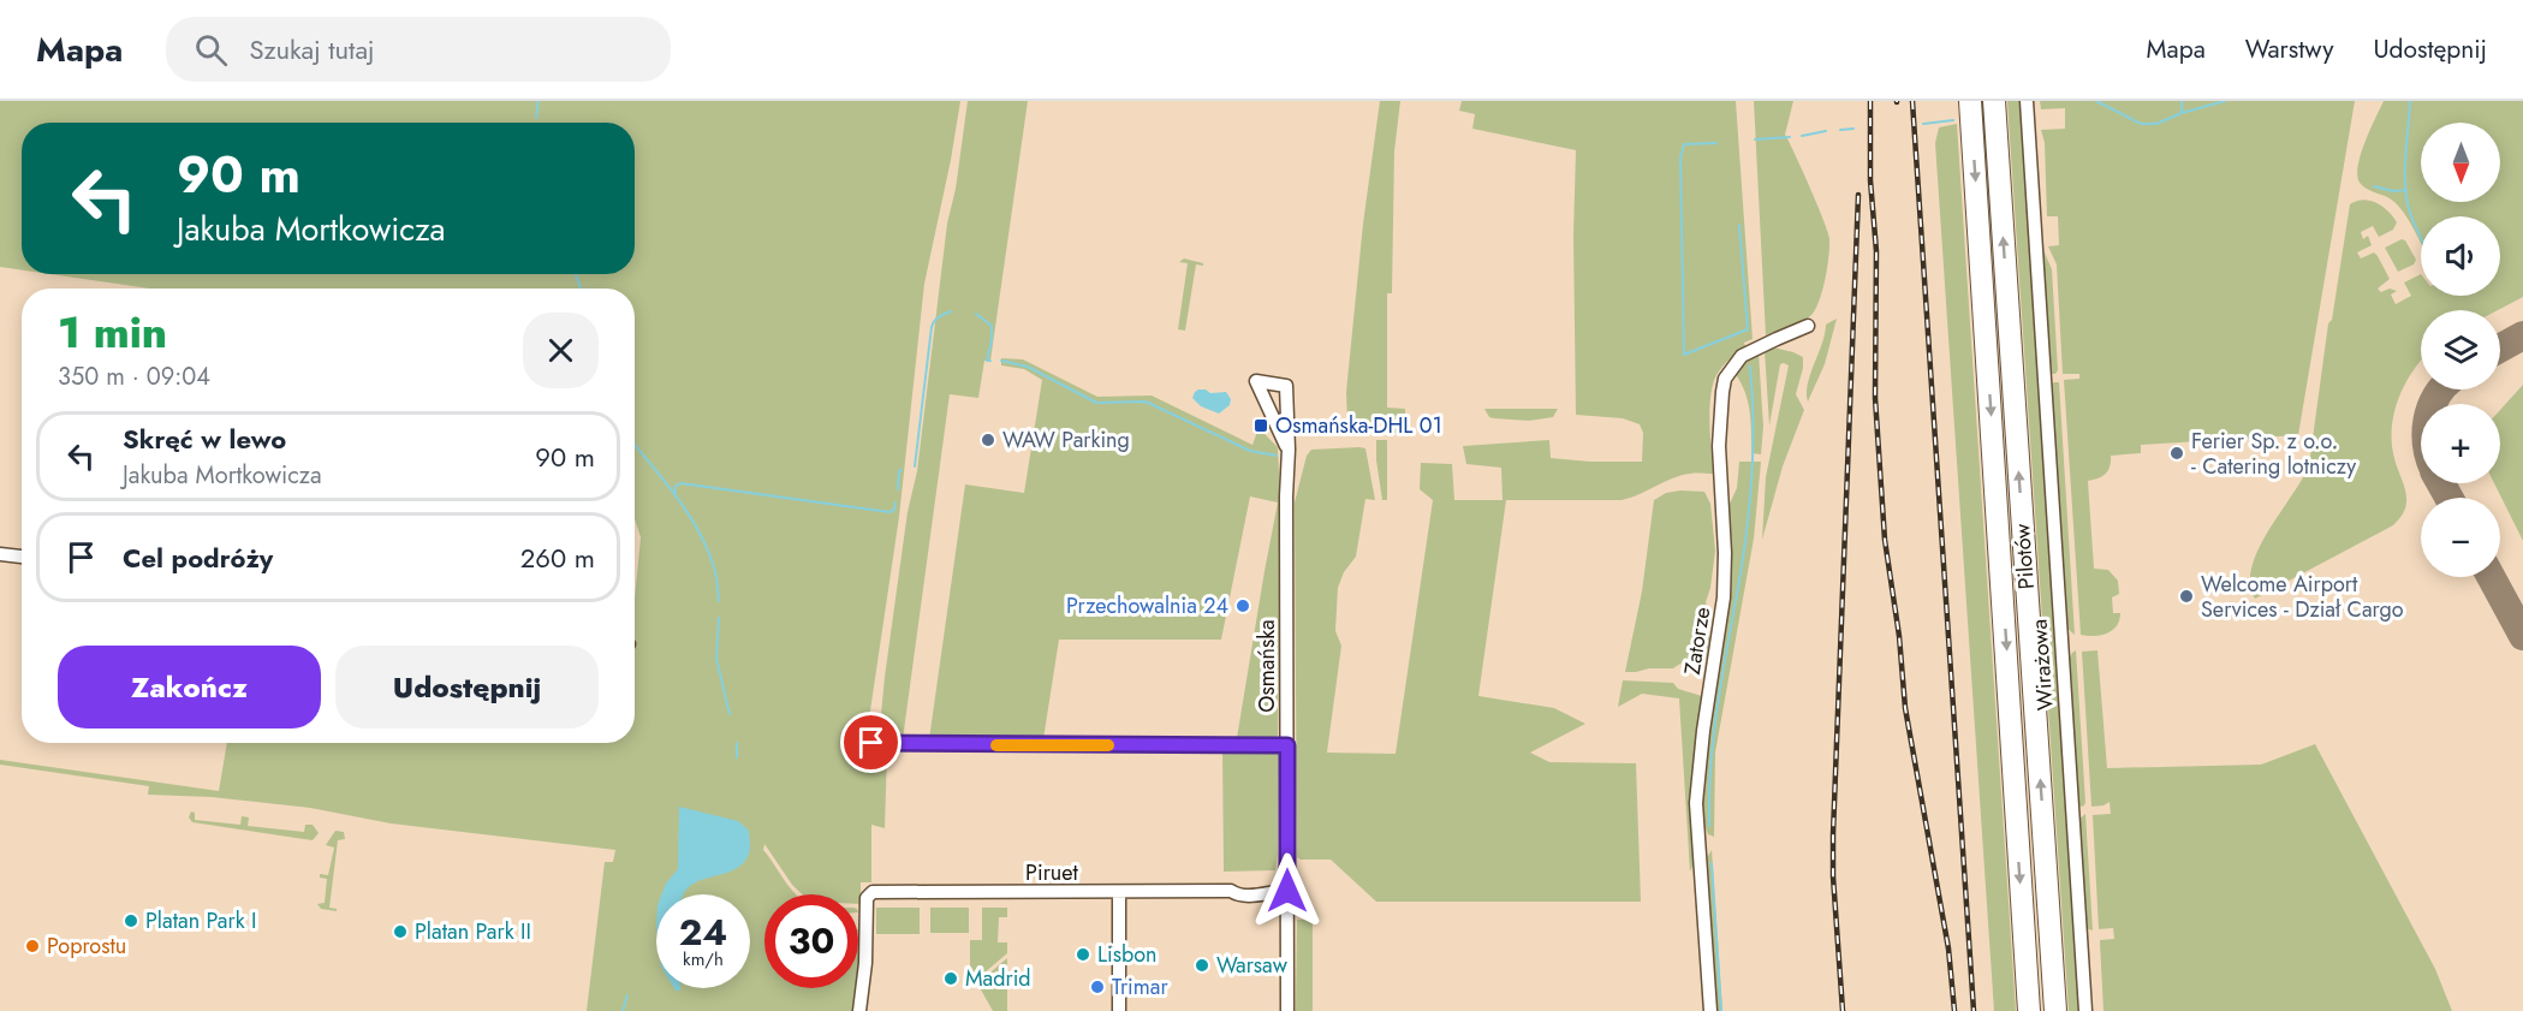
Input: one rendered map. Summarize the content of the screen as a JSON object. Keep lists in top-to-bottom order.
{
  "streets": {
    "highway": ["Pilotów"],
    "street": [
      "Zatorze",
      "Wirażowa",
      "Osmańska",
      "Piruet"
    ]
  },
  "crossings": [
    ["Osmańska", "Piruet"]
  ],
  "places": {
    "transit": ["Osmańska-DHL 01"],
    "other": [
      "WAW Parking",
      "Ferier Sp. z o.o. - Catering lotniczy",
      "Welcome Airport Services - Dział Cargo",
      "Przechowalnia 24",
      "Platan Park I",
      "Platan Park II",
      "Poprostu",
      "Lisbon",
      "Warsaw",
      "Madrid",
      "Trimar"
    ]
  },
  "north": "bottom",
  "page": {
    "header": "Mapa",
    "search": "Szukaj tutaj",
    "nav": ["Mapa", "Warstwy", "Udostępnij"],
    "map_buttons": ["+", "−"],
    "turn": ["90 m", "Jakuba Mortkowicza"],
    "heading": ["1 min", "350 m · 09:04"],
    "list": [
      {
        "name": "Skręć w lewo",
        "note": "Jakuba Mortkowicza",
        "value": "90 m"
      },
      {
        "name": "Cel podróży",
        "value": "260 m"
      }
    ],
    "buttons": ["Zakończ", "Udostępnij"],
    "speed": "24 km/h",
    "limit": "30"
  }
}
